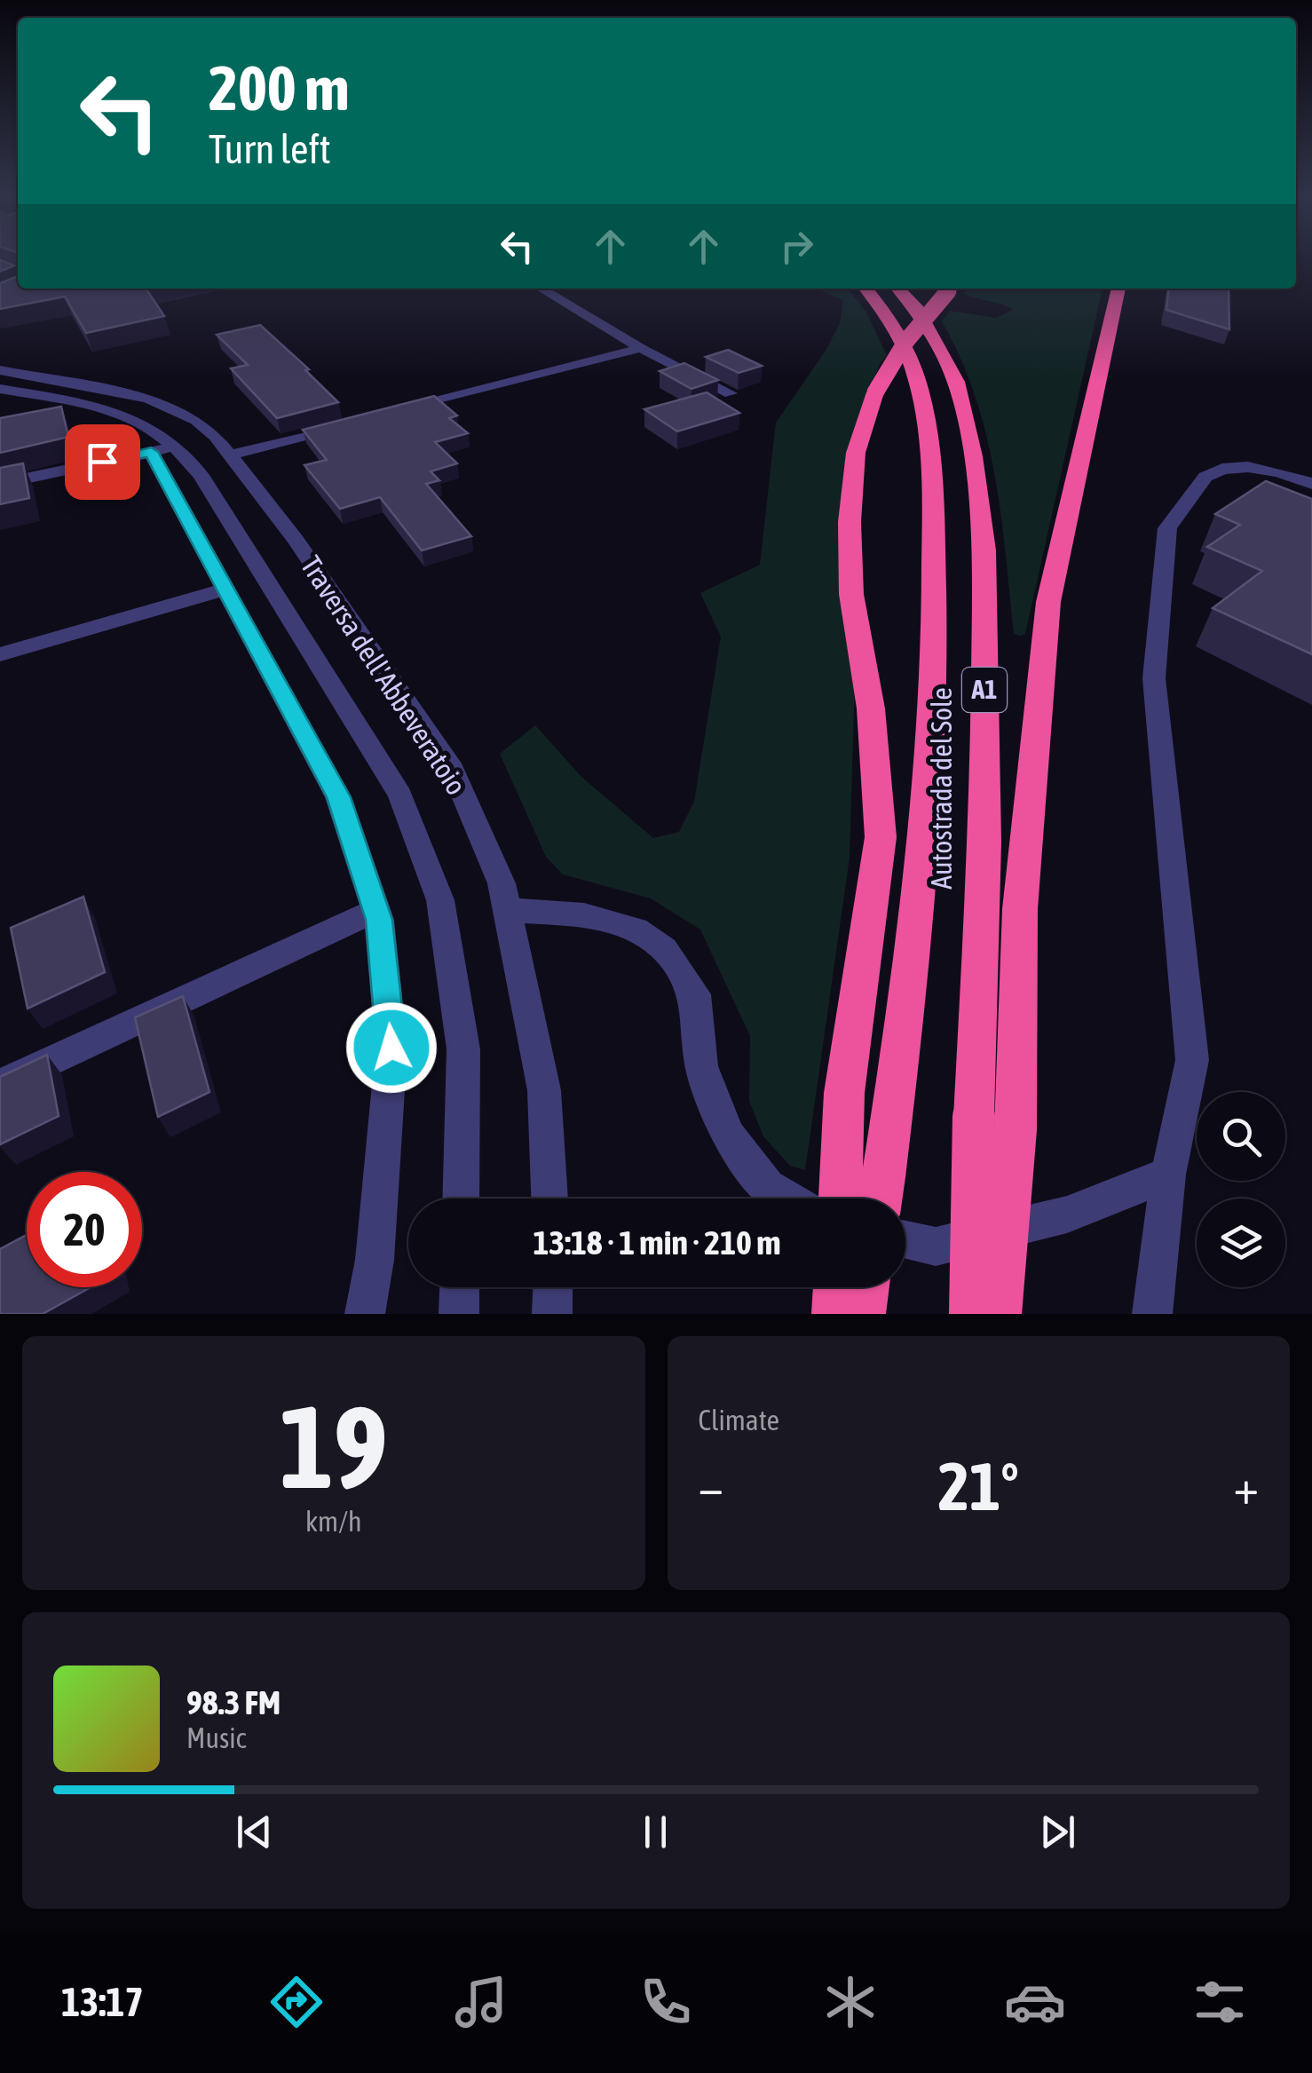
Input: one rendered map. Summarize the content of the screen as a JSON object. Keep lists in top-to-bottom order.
{
  "streets": {
    "highway": ["A1", "Autostrada del Sole"],
    "street": ["Traversa dell'Abbeveratoio"]
  },
  "page": {
    "turn": ["200 m", "Turn left"],
    "limit": "20",
    "trip": "13:18 · 1 min · 210 m",
    "tile": [
      ["19", "km/h"],
      "Climate"
    ],
    "heat": ["−", "21°", "+"],
    "song": ["98.3 FM", "Music"],
    "tabs": "13:17"
  }
}
